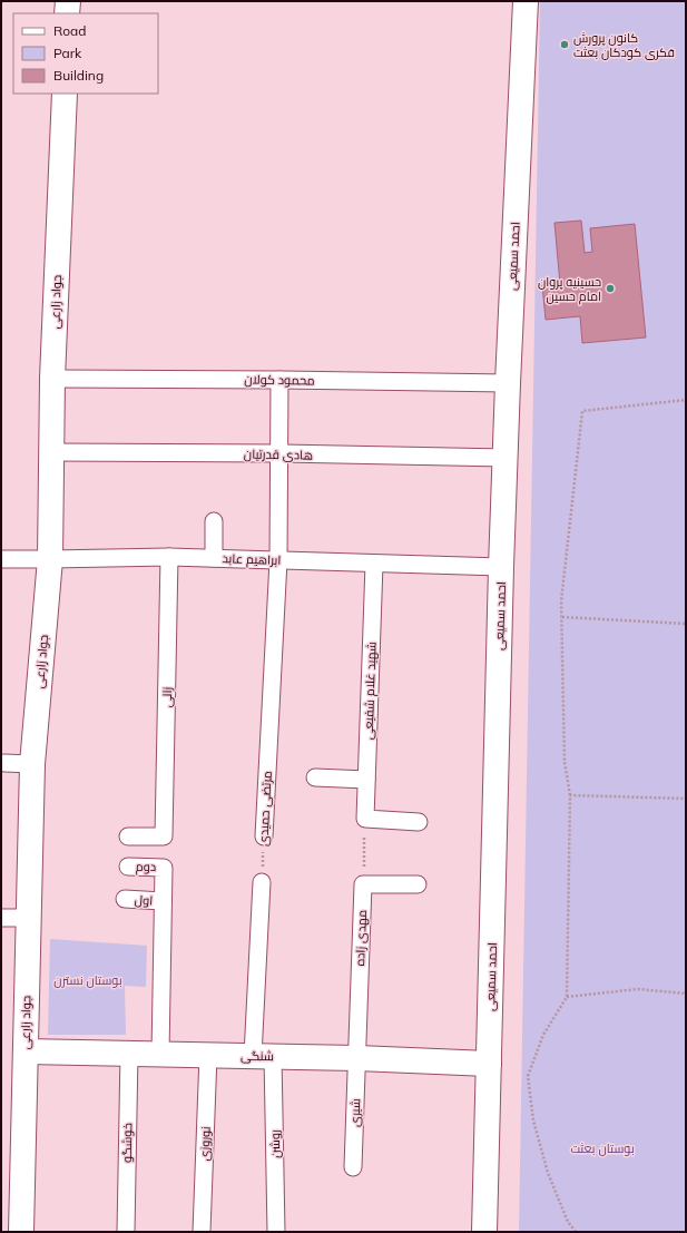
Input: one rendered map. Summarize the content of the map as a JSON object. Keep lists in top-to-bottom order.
{
  "streets": {
    "street": [
      "احمد سمیعی",
      "جواد زارعی",
      "محمود کولان",
      "هادی قدرتیان",
      "ابراهیم عابد",
      "شهید غلام شفیعی",
      "زالی",
      "مرتضی حمیدی",
      "دوم",
      "اول",
      "مهدی زاده",
      "شنگی",
      "شیری",
      "خوشگو",
      "نوروزی",
      "روشن"
    ]
  },
  "crossings": [
    ["احمد سمیعی", "محمود کولان"],
    ["احمد سمیعی", "هادی قدرتیان"],
    ["احمد سمیعی", "ابراهیم عابد"],
    ["احمد سمیعی", "شنگی"],
    ["جواد زارعی", "محمود کولان"],
    ["جواد زارعی", "هادی قدرتیان"],
    ["جواد زارعی", "ابراهیم عابد"],
    ["جواد زارعی", "شنگی"],
    ["محمود کولان", "مرتضی حمیدی"],
    ["هادی قدرتیان", "مرتضی حمیدی"],
    ["ابراهیم عابد", "شهید غلام شفیعی"],
    ["ابراهیم عابد", "زالی"],
    ["ابراهیم عابد", "مرتضی حمیدی"],
    ["دوم", "اول"],
    ["مهدی زاده", "شنگی"],
    ["مهدی زاده", "شیری"],
    ["شنگی", "شیری"],
    ["شنگی", "خوشگو"],
    ["شنگی", "نوروزی"],
    ["شنگی", "روشن"]
  ],
  "parks": ["بوستان نسترن", "بوستان بعثت"],
  "places": ["کانون پرورش فکری کودکان بعثت", "حسینیه پروان امام حسین"],
  "legend": ["Road", "Park", "Building"]
}
